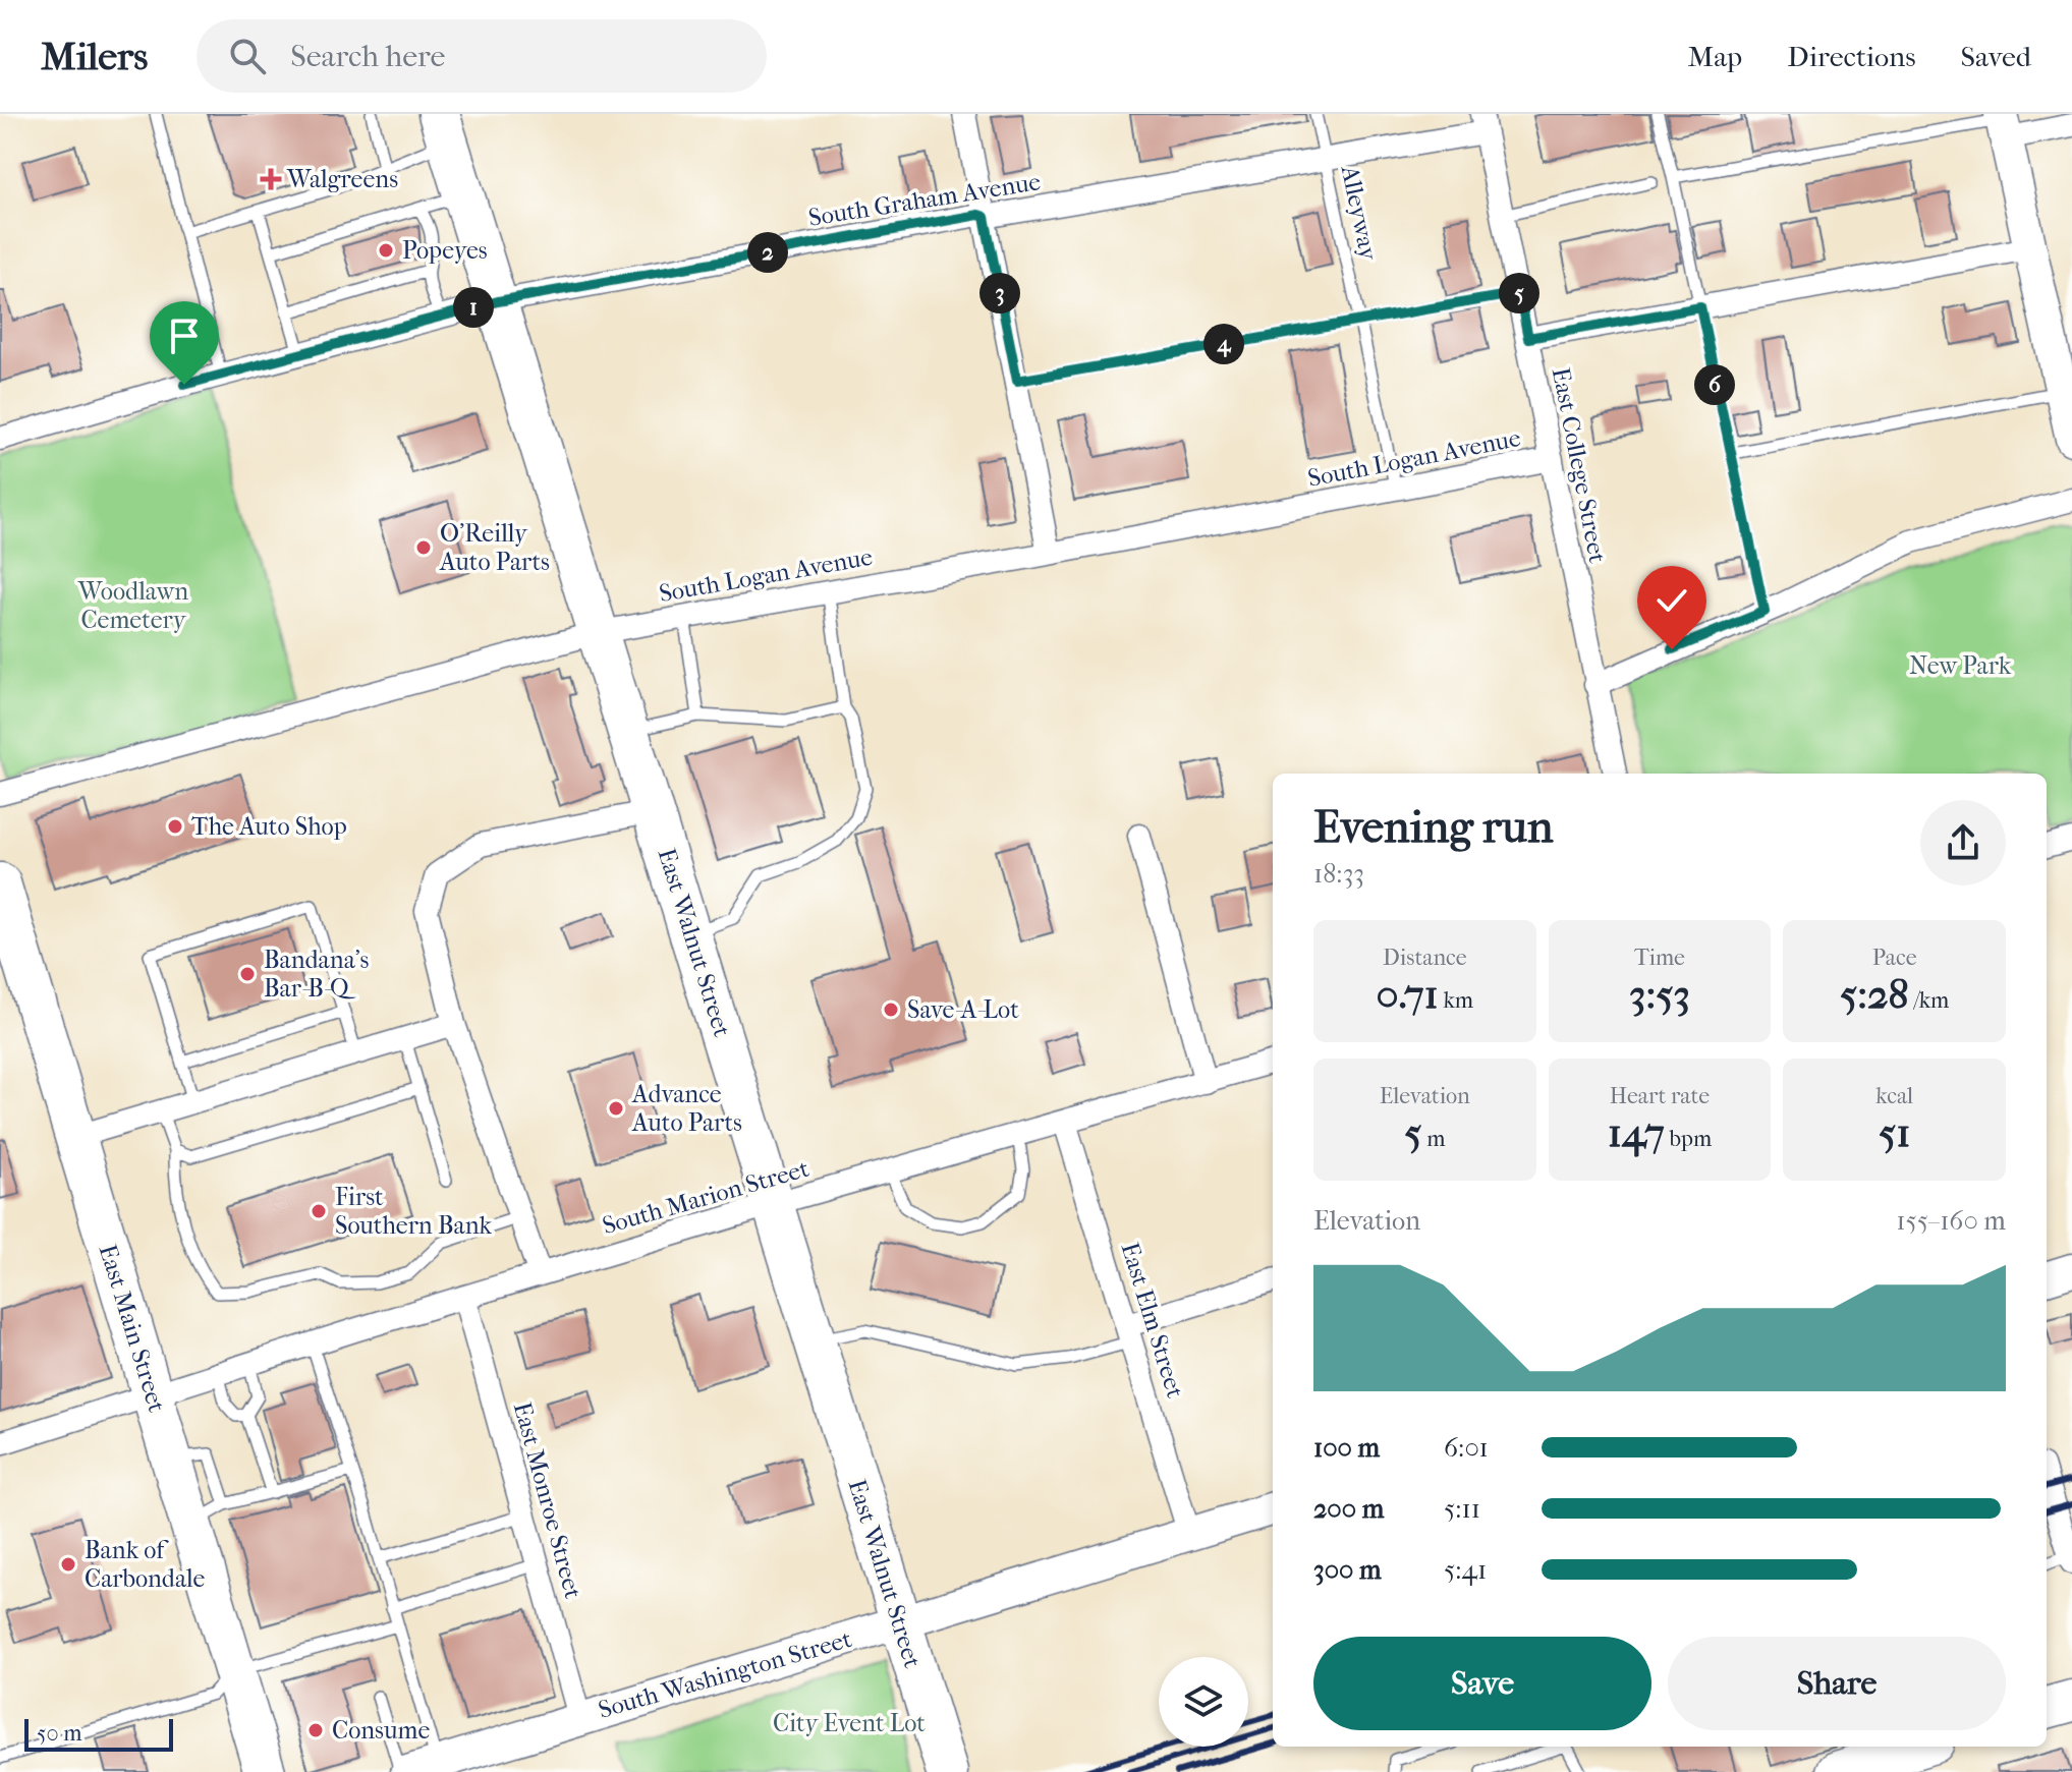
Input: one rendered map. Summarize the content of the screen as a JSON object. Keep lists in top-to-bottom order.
{
  "streets": {
    "highway": ["East Walnut Street", "East Main Street"],
    "street": [
      "South Graham Avenue",
      "South Logan Avenue",
      "East College Street",
      "South Marion Street",
      "East Elm Street",
      "East Monroe Street",
      "South Washington Street"
    ],
    "lane": ["Alleyway"]
  },
  "crossings": [
    ["South Graham Avenue", "Alleyway"],
    ["South Graham Avenue", "East College Street"],
    ["South Graham Avenue", "East Walnut Street"],
    ["Alleyway", "South Logan Avenue"],
    ["South Logan Avenue", "East College Street"],
    ["South Logan Avenue", "East Walnut Street"],
    ["East Walnut Street", "South Marion Street"],
    ["East Walnut Street", "South Washington Street"],
    ["South Marion Street", "East Elm Street"],
    ["South Marion Street", "East Main Street"],
    ["South Marion Street", "East Monroe Street"],
    ["East Elm Street", "South Washington Street"],
    ["East Monroe Street", "South Washington Street"]
  ],
  "parks": ["Woodlawn Cemetery", "New Park", "City Event Lot"],
  "places": {
    "health": ["Walgreens"],
    "other": [
      "Popeyes",
      "O'Reilly Auto Parts",
      "The Auto Shop",
      "Bandana's Bar-B-Q",
      "Save-A-Lot",
      "Advance Auto Parts",
      "First Southern Bank",
      "Bank of Carbondale",
      "Consume"
    ]
  },
  "scale_bar": "50 m",
  "page": {
    "header": "Milers",
    "search": "Search here",
    "nav": ["Map", "Directions", "Saved"],
    "pins": [
      "2",
      "3",
      "5",
      "1",
      "4",
      "6"
    ],
    "heading": ["Evening run", "18:33"],
    "stats": [
      ["Distance", "0.71 km"],
      ["Time", "3:53"],
      ["Pace", "5:28 /km"],
      ["Elevation", "5 m"],
      ["Heart rate", "147 bpm"],
      ["kcal", "51"]
    ],
    "chart": ["Elevation", "155–160 m"],
    "list": [
      {
        "name": "100 m",
        "note": "6:01"
      },
      {
        "name": "200 m",
        "note": "5:11"
      },
      {
        "name": "300 m",
        "note": "5:41"
      }
    ],
    "buttons": ["Save", "Share"],
    "scale": "50 m"
  }
}
